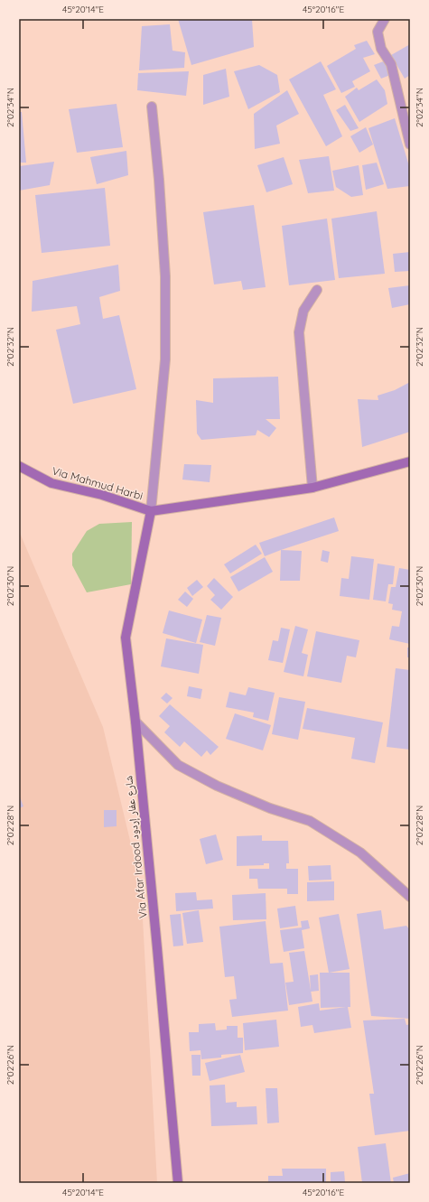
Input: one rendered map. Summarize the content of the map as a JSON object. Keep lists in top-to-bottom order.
{
  "streets": {
    "street": ["Via Mahmud Harbi", "Via Afar Irdood شارع عفار إردود"]
  },
  "crossings": [
    ["Via Mahmud Harbi", "Via Afar Irdood شارع عفار إردود"]
  ],
  "coordinates": [
    "45°20'14\"E",
    "45°20'16\"E",
    "2°02'34\"N",
    "2°02'32\"N",
    "2°02'30\"N",
    "2°02'28\"N",
    "2°02'26\"N"
  ]
}
